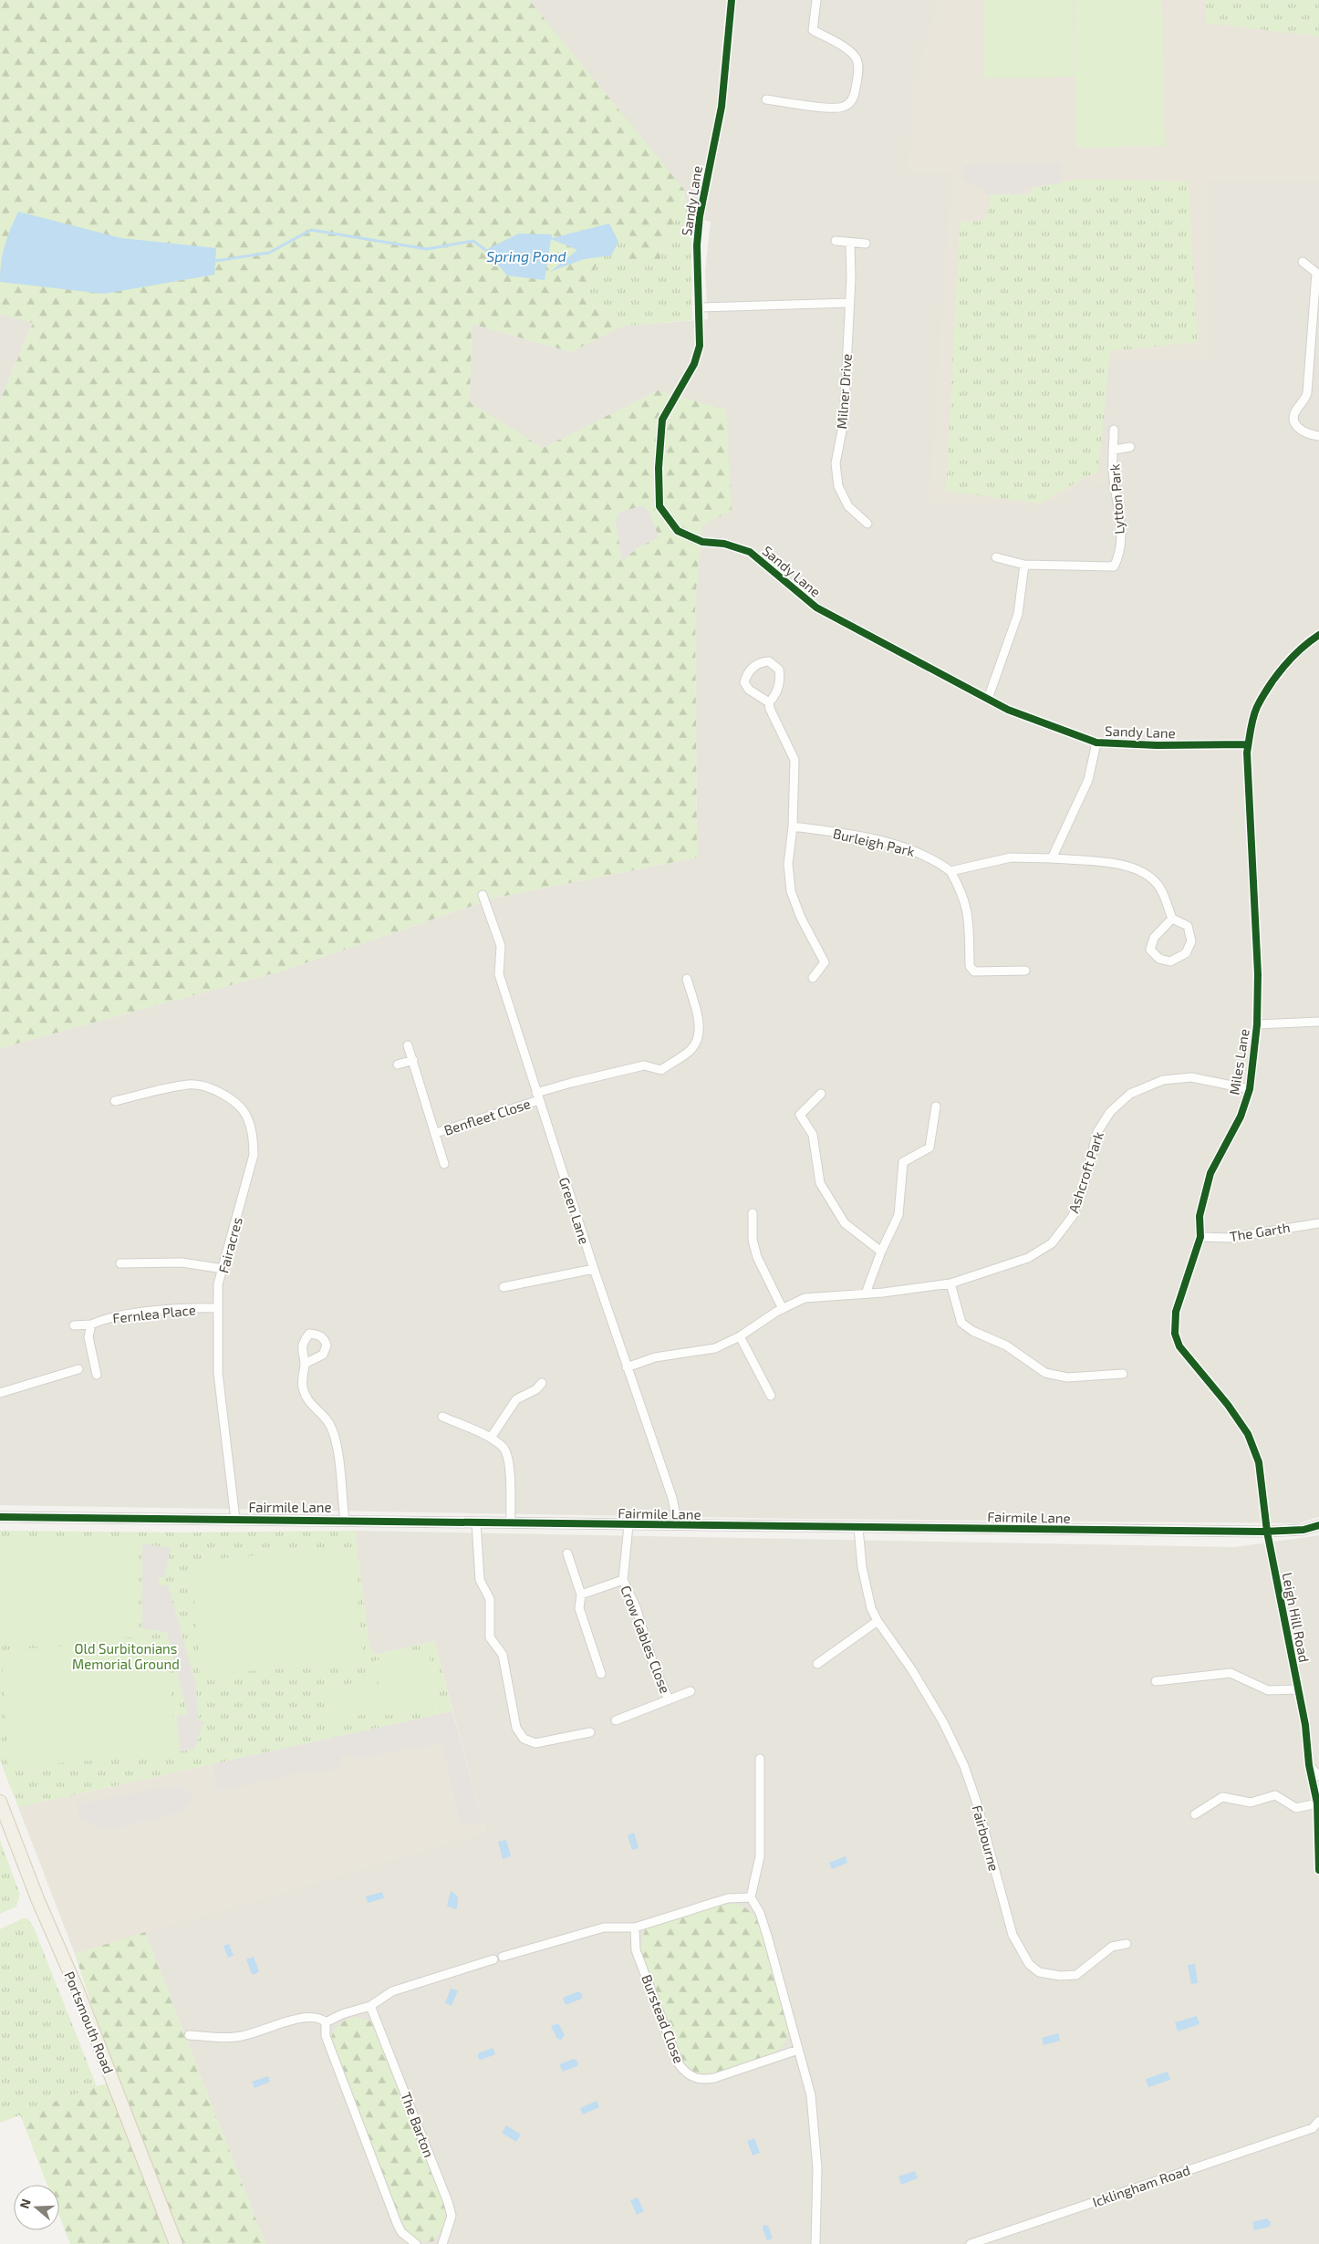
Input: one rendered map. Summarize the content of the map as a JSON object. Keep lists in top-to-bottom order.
{
  "streets": {
    "main road": ["Portsmouth Road"],
    "street": [
      "Sandy Lane",
      "Milner Drive",
      "Lytton Park",
      "Burleigh Park",
      "Miles Lane",
      "Benfleet Close",
      "Ashcroft Park",
      "Green Lane",
      "The Garth",
      "Fairacres",
      "Fernlea Place",
      "Fairmile Lane",
      "Leigh Hill Road",
      "Crow Gables Close",
      "Fairbourne",
      "Burstead Close",
      "The Barton",
      "Icklingham Road"
    ]
  },
  "crossings": [
    ["Sandy Lane", "Miles Lane"],
    ["Miles Lane", "Ashcroft Park"],
    ["Miles Lane", "The Garth"],
    ["Miles Lane", "Fairmile Lane"],
    ["Miles Lane", "Leigh Hill Road"],
    ["Benfleet Close", "Green Lane"],
    ["Ashcroft Park", "Green Lane"],
    ["Green Lane", "Fairmile Lane"],
    ["Fairacres", "Fernlea Place"],
    ["Fairacres", "Fairmile Lane"],
    ["Fairmile Lane", "Leigh Hill Road"],
    ["Fairmile Lane", "Crow Gables Close"],
    ["Fairmile Lane", "Fairbourne"]
  ],
  "water": ["Spring Pond"],
  "parks": ["Old Surbitonians Memorial Ground"],
  "north": "left"
}
